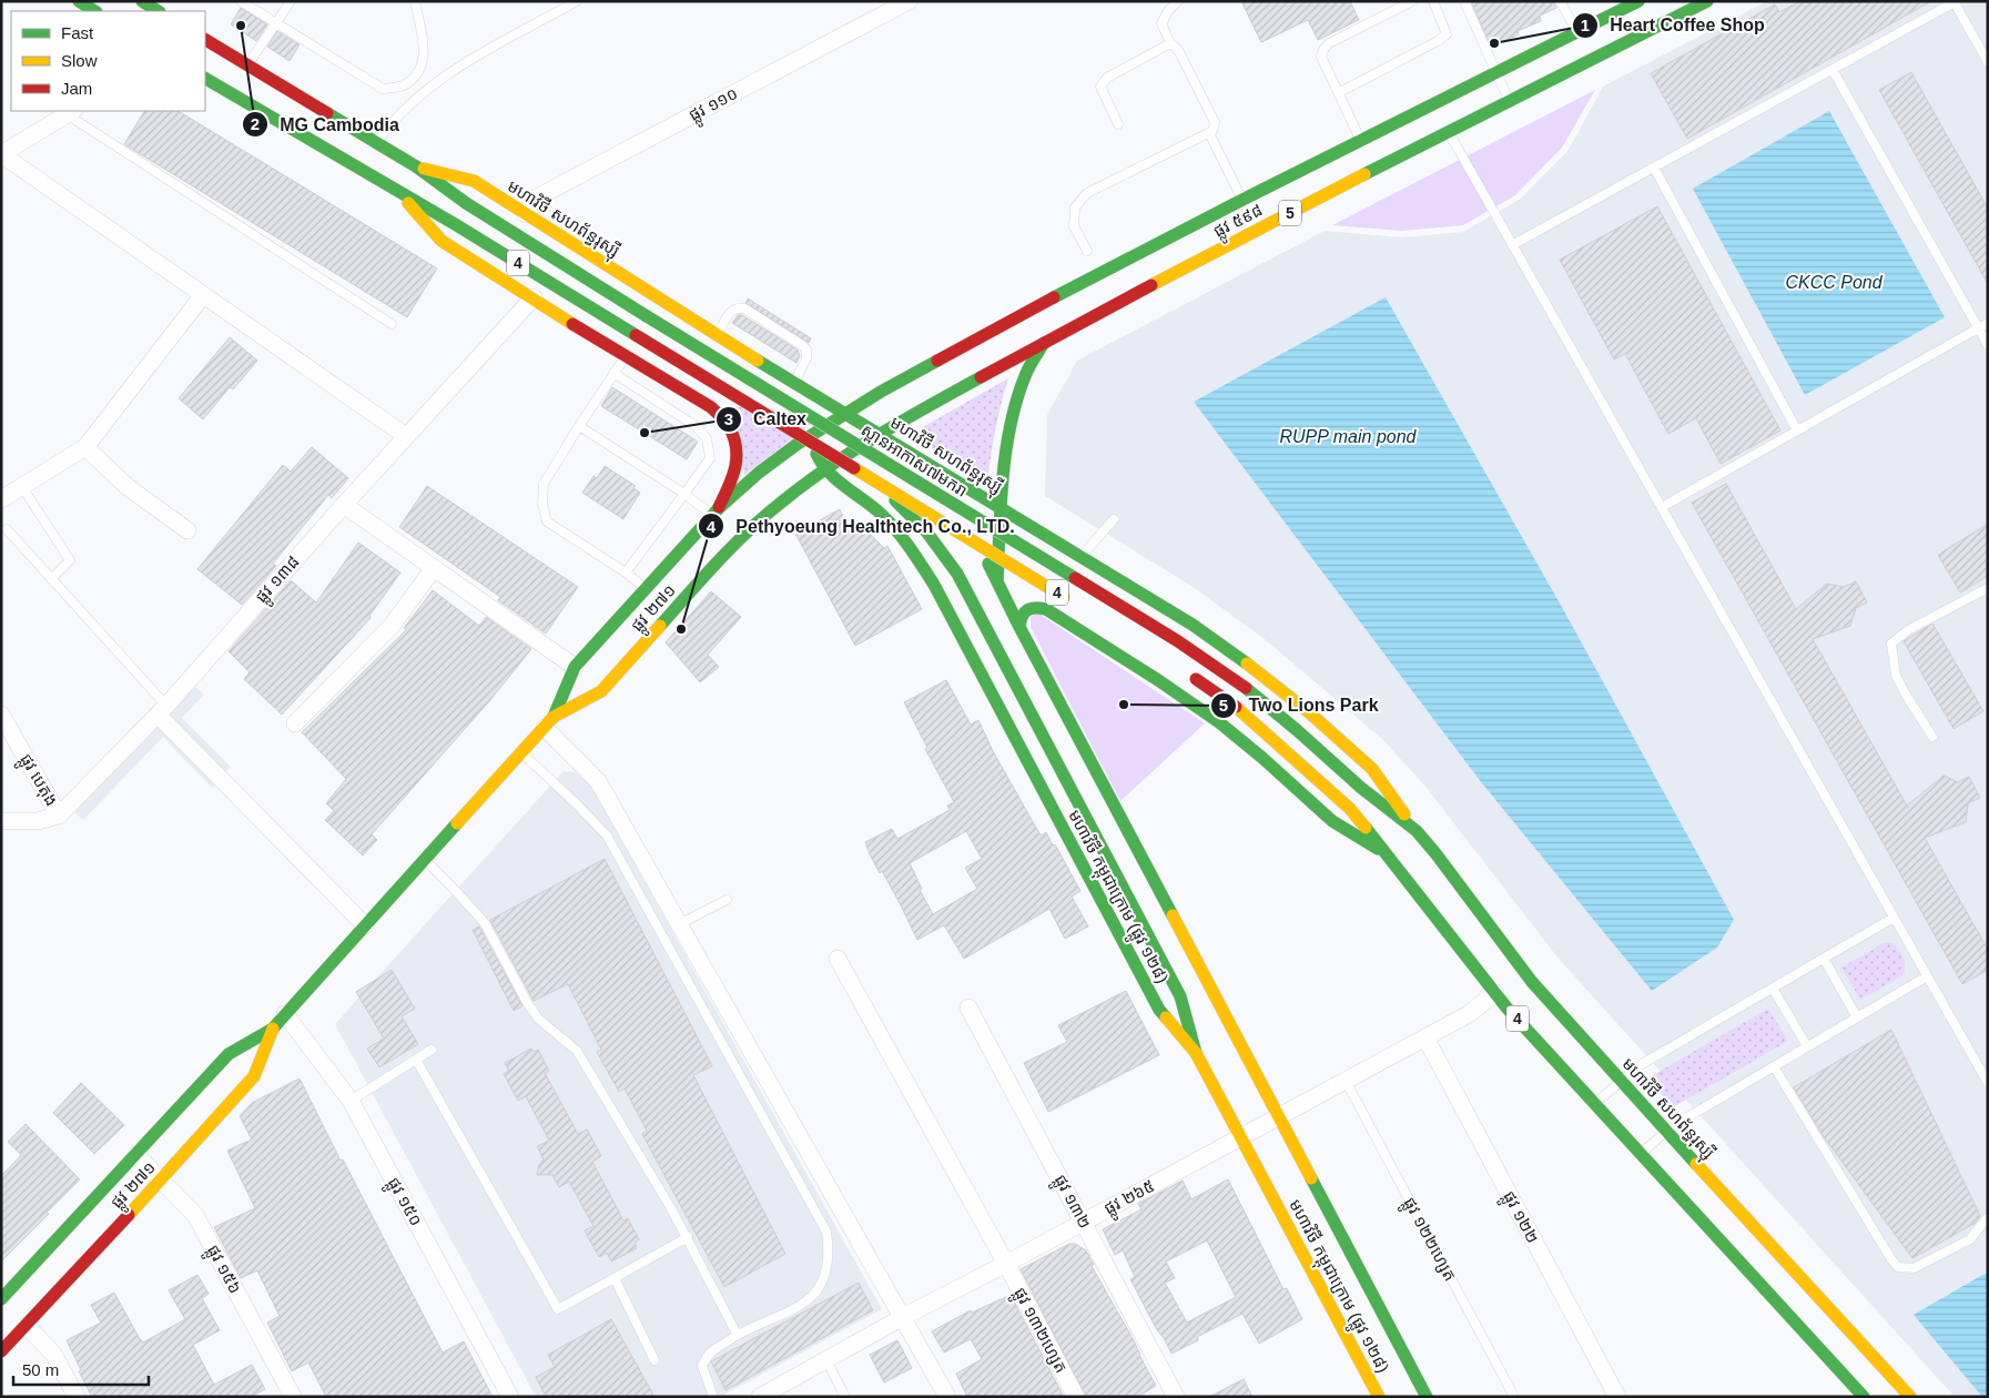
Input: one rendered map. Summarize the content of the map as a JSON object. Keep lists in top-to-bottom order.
{
  "streets": {
    "main road": [
      "5",
      "មហាវិថី សហព័ន្ធរុស្ស៊ី",
      "ផ្លូវ ៥៩៨",
      "4",
      "ស្ពានអាកាស៧មករា",
      "ផ្លូវ ២៧១",
      "មហាវិថី កម្ពុជាក្រោម (ផ្លូវ ១២៨)"
    ],
    "street": [
      "ផ្លូវ ១១០",
      "ផ្លូវ ១៣៨",
      "ផ្លូវ បេតុង",
      "ផ្លូវ ២៦៥",
      "ផ្លូវ ១៥០",
      "ផ្លូវ ១៣២",
      "ផ្លូវ ១២២",
      "ផ្លូវ ១៥៦",
      "ផ្លូវ ១៣២ហ្សេត"
    ],
    "lane": ["ផ្លូវ ១២២ហ្សេត"]
  },
  "crossings": [
    ["ផ្លូវ ១១០", "មហាវិថី សហព័ន្ធរុស្ស៊ី"],
    ["មហាវិថី សហព័ន្ធរុស្ស៊ី", "ផ្លូវ ៥៩៨"],
    ["មហាវិថី សហព័ន្ធរុស្ស៊ី", "ស្ពានអាកាស៧មករា"],
    ["មហាវិថី សហព័ន្ធរុស្ស៊ី", "ផ្លូវ ២៧១"],
    ["មហាវិថី សហព័ន្ធរុស្ស៊ី", "មហាវិថី កម្ពុជាក្រោម (ផ្លូវ ១២៨)"],
    ["ផ្លូវ ៥៩៨", "ផ្លូវ ២៧១"],
    ["4", "ផ្លូវ ២៦៥"],
    ["ផ្លូវ ១៣៨", "ផ្លូវ បេតុង"],
    ["ផ្លូវ ២៧១", "មហាវិថី កម្ពុជាក្រោម (ផ្លូវ ១២៨)"],
    ["ផ្លូវ ២៧១", "ផ្លូវ ១៥០"],
    ["ផ្លូវ ២៧១", "ផ្លូវ ១៥៦"],
    ["មហាវិថី កម្ពុជាក្រោម (ផ្លូវ ១២៨)", "ផ្លូវ ២៦៥"],
    ["ផ្លូវ ២៦៥", "ផ្លូវ ១៣២"],
    ["ផ្លូវ ២៦៥", "ផ្លូវ ១២២"],
    ["ផ្លូវ ២៦៥", "ផ្លូវ ១២២ហ្សេត"],
    ["ផ្លូវ ២៦៥", "ផ្លូវ ១៣២ហ្សេត"]
  ],
  "water": ["CKCC Pond", "RUPP main pond"],
  "places": [
    "MG Cambodia",
    "Heart Coffee Shop",
    "Caltex",
    "Pethyoeung Healthtech Co., LTD.",
    "Two Lions Park"
  ],
  "legend": ["Fast", "Slow", "Jam"],
  "scale_bar": "50 m"
}
